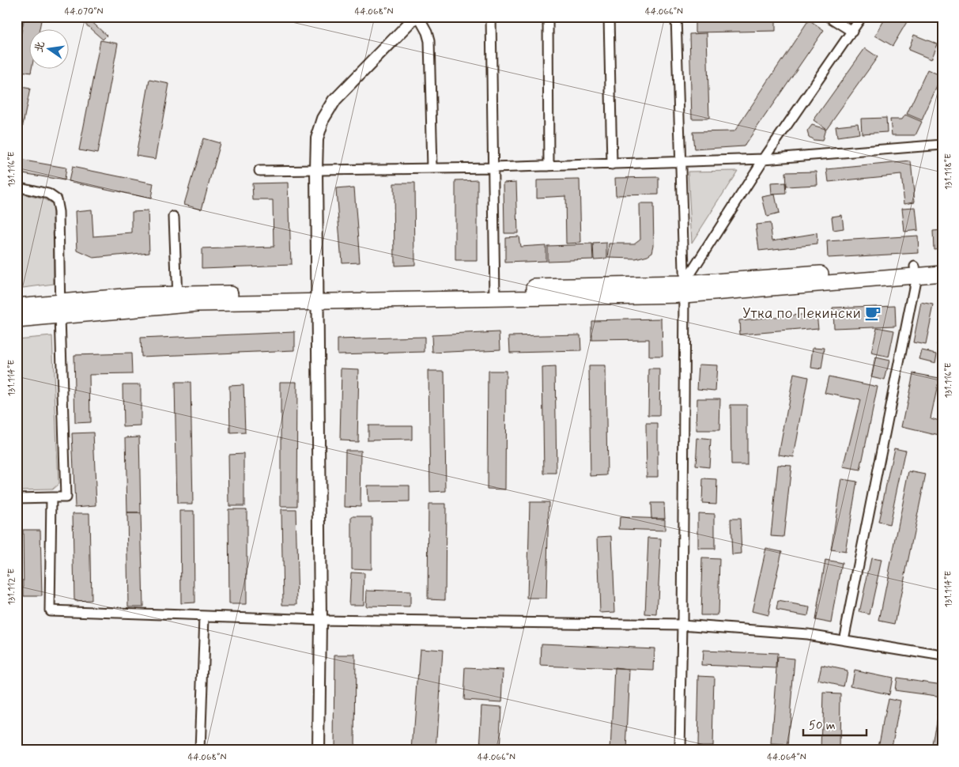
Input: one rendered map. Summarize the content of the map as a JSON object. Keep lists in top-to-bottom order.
{
  "places": {
    "cafe": ["Утка по Пекински"]
  },
  "scale_bar": "50 m",
  "north": "left",
  "coordinates": [
    "44.070°N",
    "44.068°N",
    "44.066°N",
    "131.116°E",
    "131.118°E",
    "131.114°E",
    "131.112°E",
    "44.064°N"
  ]
}
